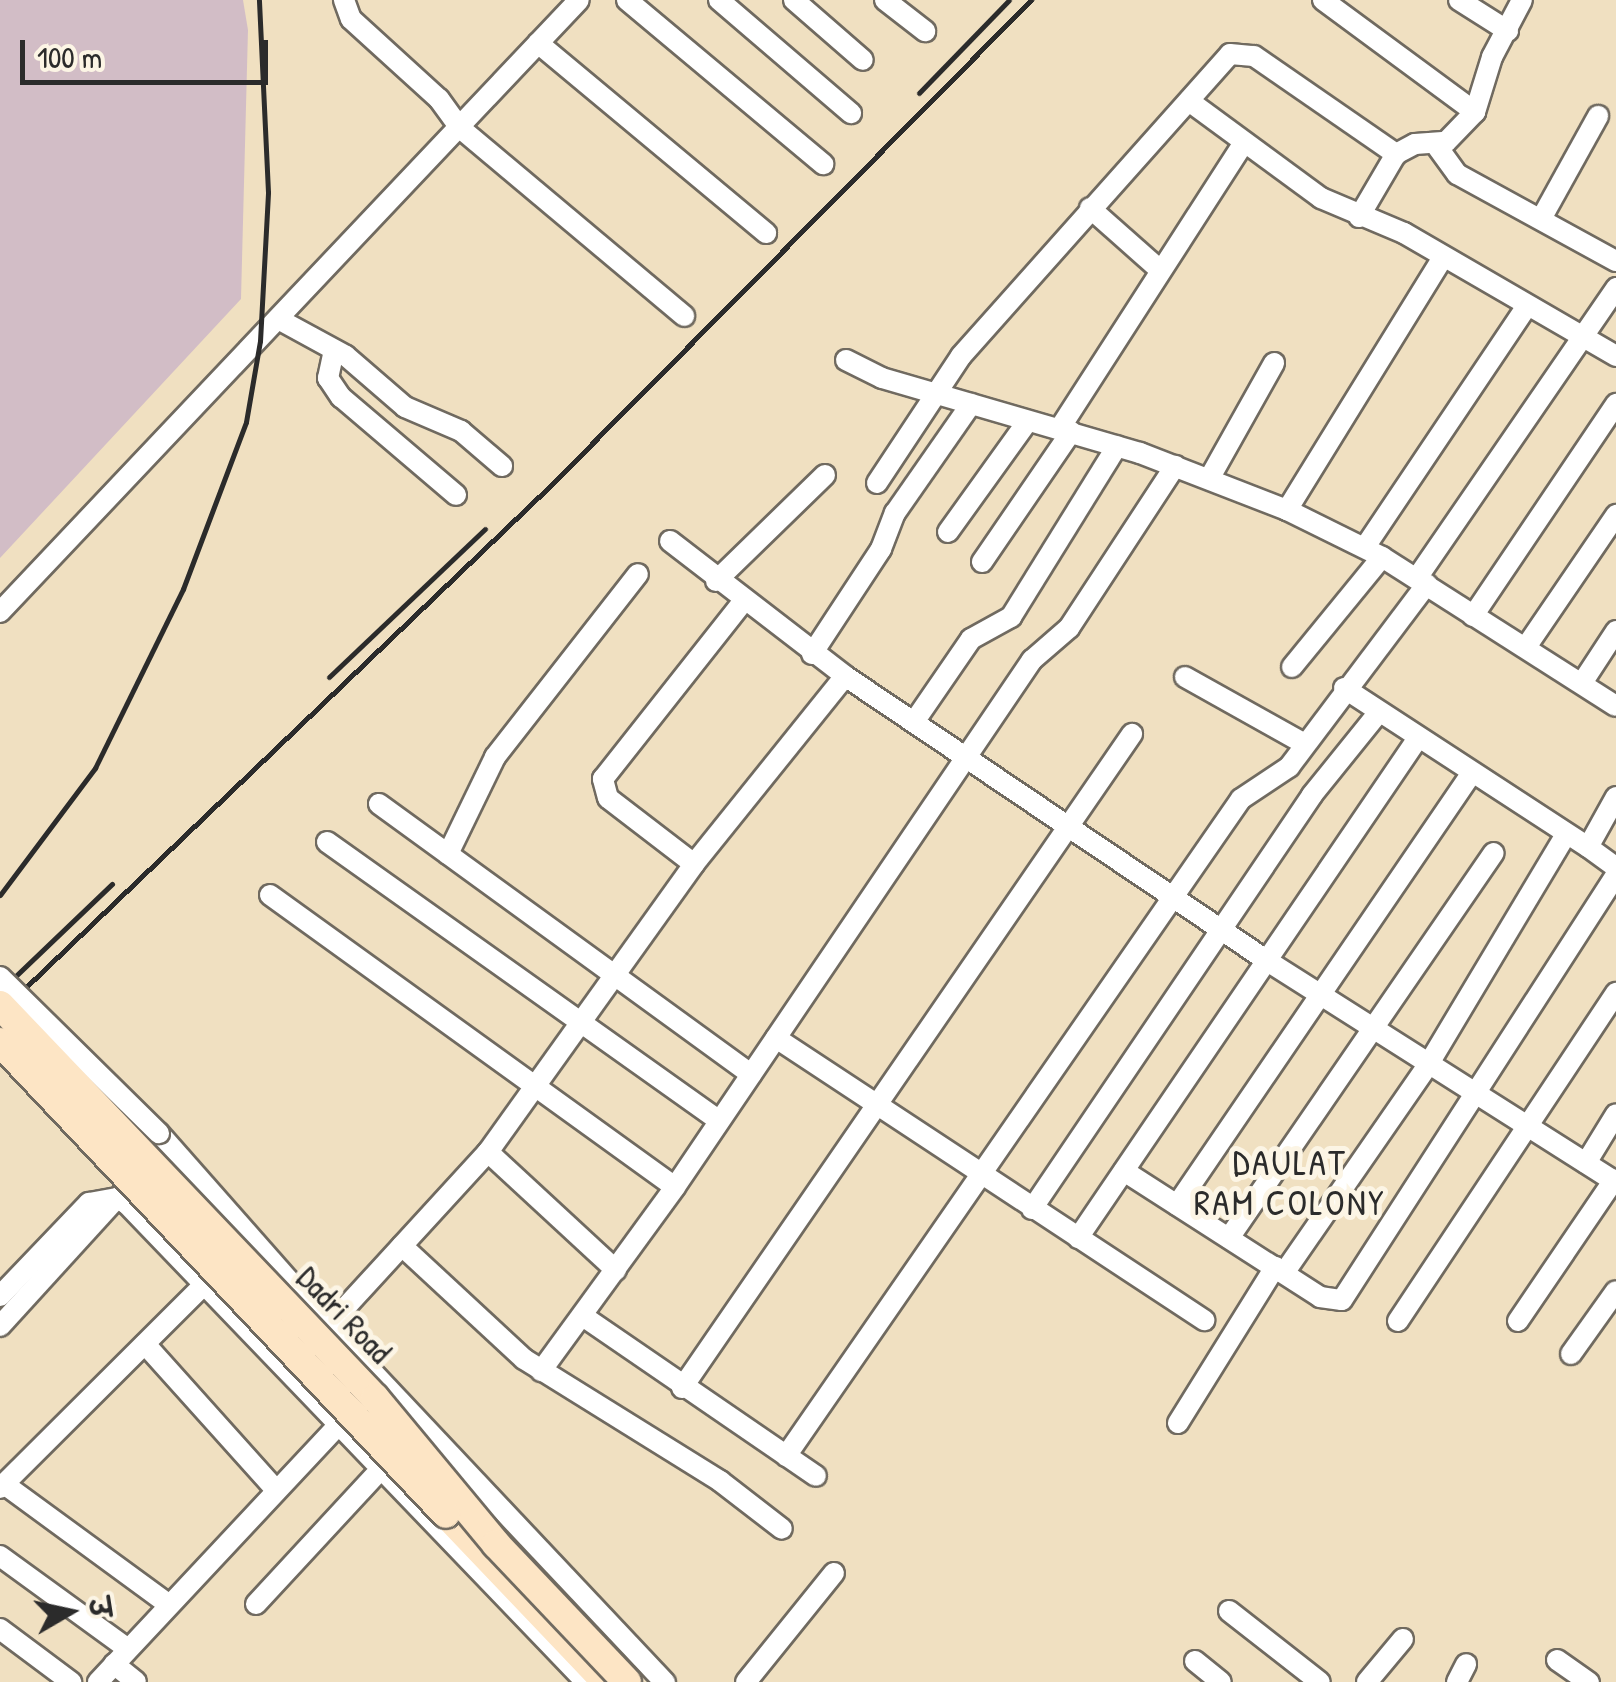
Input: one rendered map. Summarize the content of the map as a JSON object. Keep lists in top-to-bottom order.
{
  "streets": {
    "street": ["Dadri Road"]
  },
  "districts": ["DAULAT RAM COLONY"],
  "scale_bar": "100 m",
  "north": "right"
}
